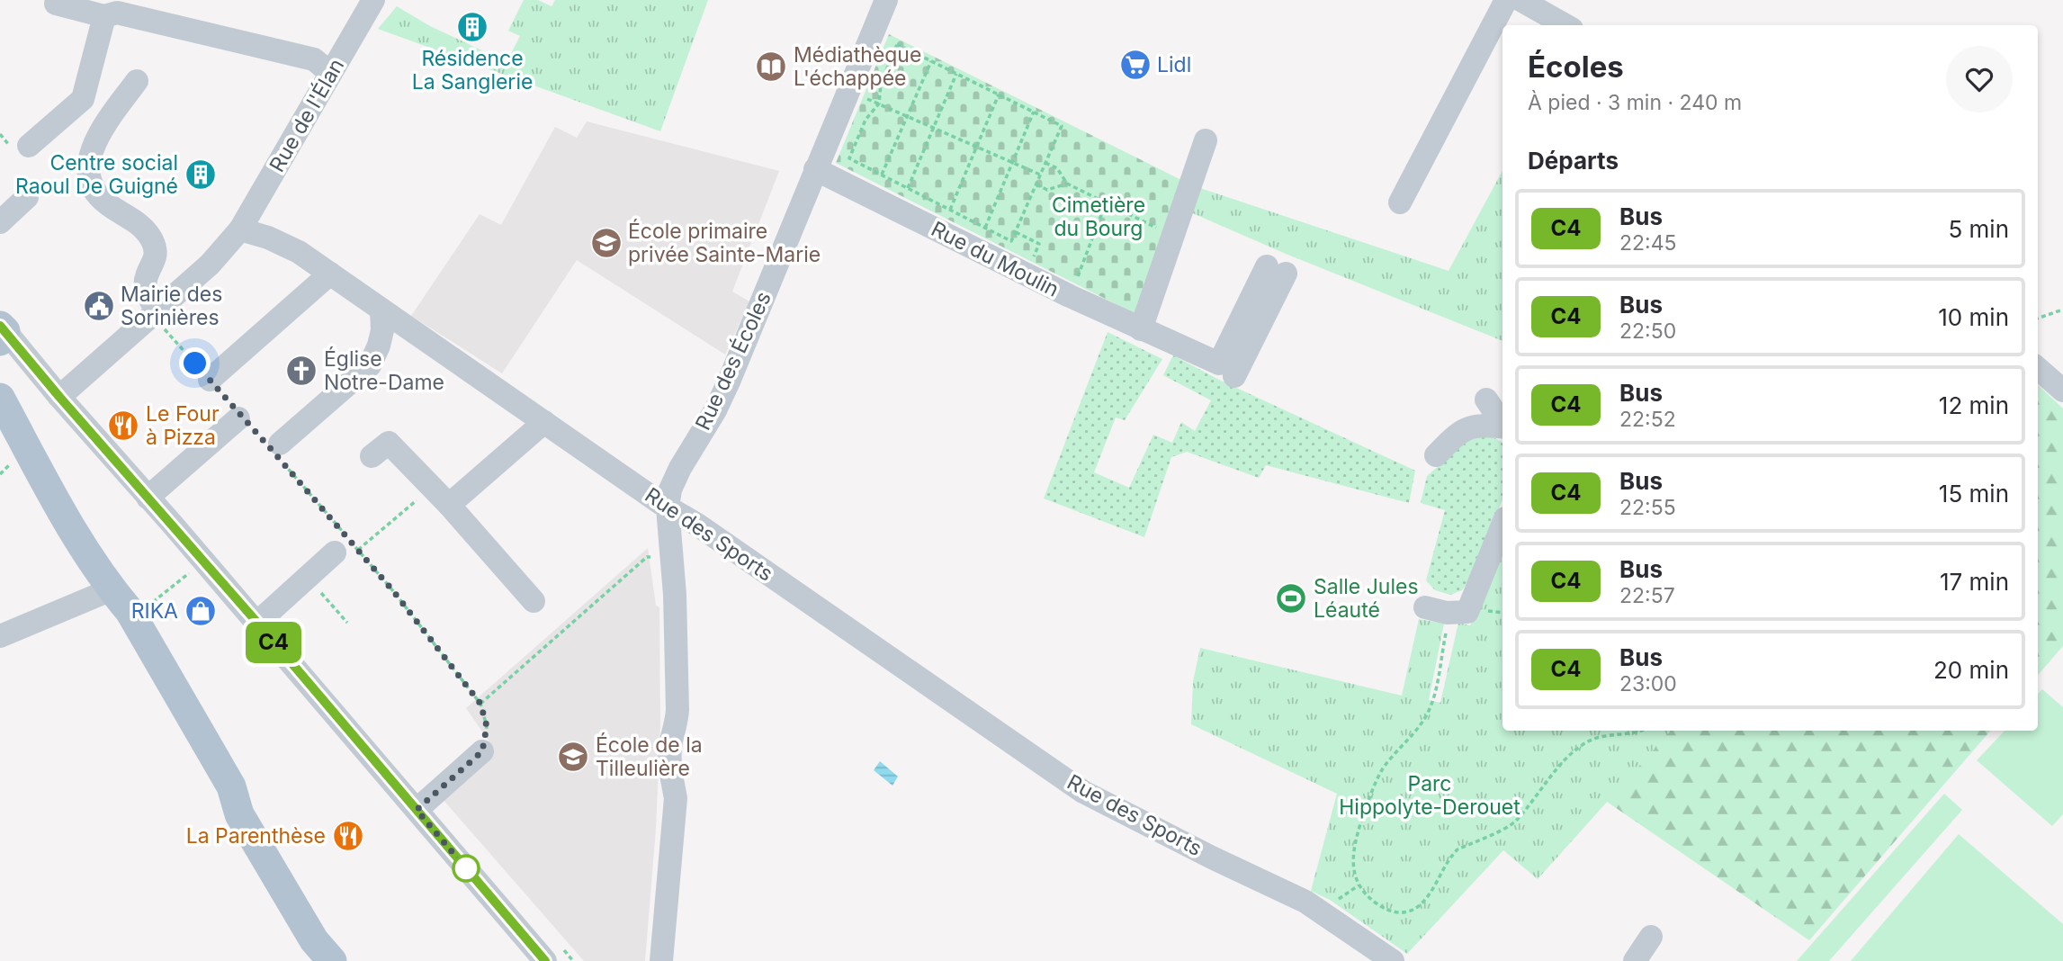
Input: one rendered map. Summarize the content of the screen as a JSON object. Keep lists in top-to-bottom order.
{
  "streets": {
    "street": [
      "Rue de l'Élan",
      "Rue du Moulin",
      "Rue des Écoles",
      "Rue des Sports"
    ]
  },
  "crossings": [
    ["Rue de l'Élan", "Rue des Sports"],
    ["Rue du Moulin", "Rue des Écoles"],
    ["Rue des Écoles", "Rue des Sports"]
  ],
  "parks": ["Cimetière du Bourg", "Parc Hippolyte-Derouet"],
  "places": {
    "building": ["Résidence La Sanglerie", "Centre social Raoul De Guigné"],
    "supermarket": ["Lidl"],
    "library": ["Médiathèque L'échappée"],
    "school or university": ["École primaire privée Sainte-Marie", "École de la Tilleulière"],
    "public building": ["Mairie des Sorinières"],
    "church": ["Église Notre-Dame"],
    "restaurant": ["Le Four à Pizza", "La Parenthèse"],
    "sports": ["Salle Jules Léauté"],
    "shop": ["RIKA"]
  },
  "lines": ["bus line C4"],
  "page": {
    "on_map": "C4",
    "heading": [
      ["Écoles", "À pied · 3 min · 240 m"],
      "Départs"
    ],
    "list": [
      {
        "mark": "C4",
        "name": "Bus",
        "note": "22:45",
        "value": "5 min"
      },
      {
        "mark": "C4",
        "name": "Bus",
        "note": "22:50",
        "value": "10 min"
      },
      {
        "mark": "C4",
        "name": "Bus",
        "note": "22:52",
        "value": "12 min"
      },
      {
        "mark": "C4",
        "name": "Bus",
        "note": "22:55",
        "value": "15 min"
      },
      {
        "mark": "C4",
        "name": "Bus",
        "note": "22:57",
        "value": "17 min"
      },
      {
        "mark": "C4",
        "name": "Bus",
        "note": "23:00",
        "value": "20 min"
      }
    ]
  }
}
